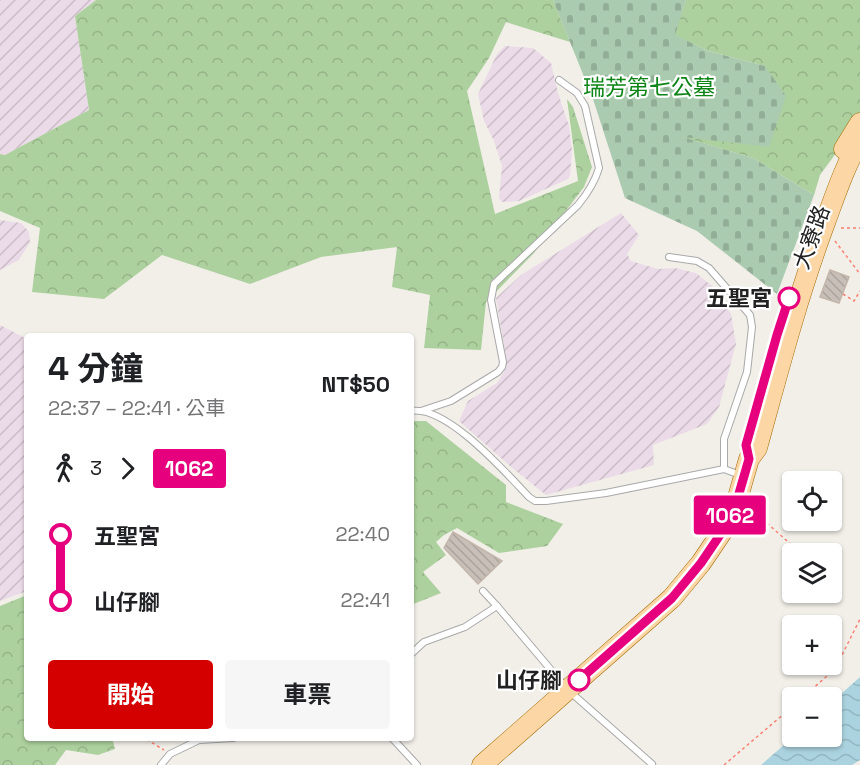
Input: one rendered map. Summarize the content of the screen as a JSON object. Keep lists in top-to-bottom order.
{
  "streets": {
    "main road": ["大寮路"]
  },
  "parks": ["瑞芳第七公墓"],
  "places": ["五聖宮", "山仔腳"],
  "lines": ["bus line 1062"],
  "page": {
    "on_map": "1062",
    "heading": ["4 分鐘", "22:37 – 22:41 · 公車", "NT$50"],
    "legs": ["3", "1062"],
    "map_buttons": ["+", "−"],
    "list": [
      {
        "name": "五聖宮",
        "value": "22:40"
      },
      {
        "name": "山仔腳",
        "value": "22:41"
      }
    ],
    "buttons": ["開始", "車票"]
  }
}
